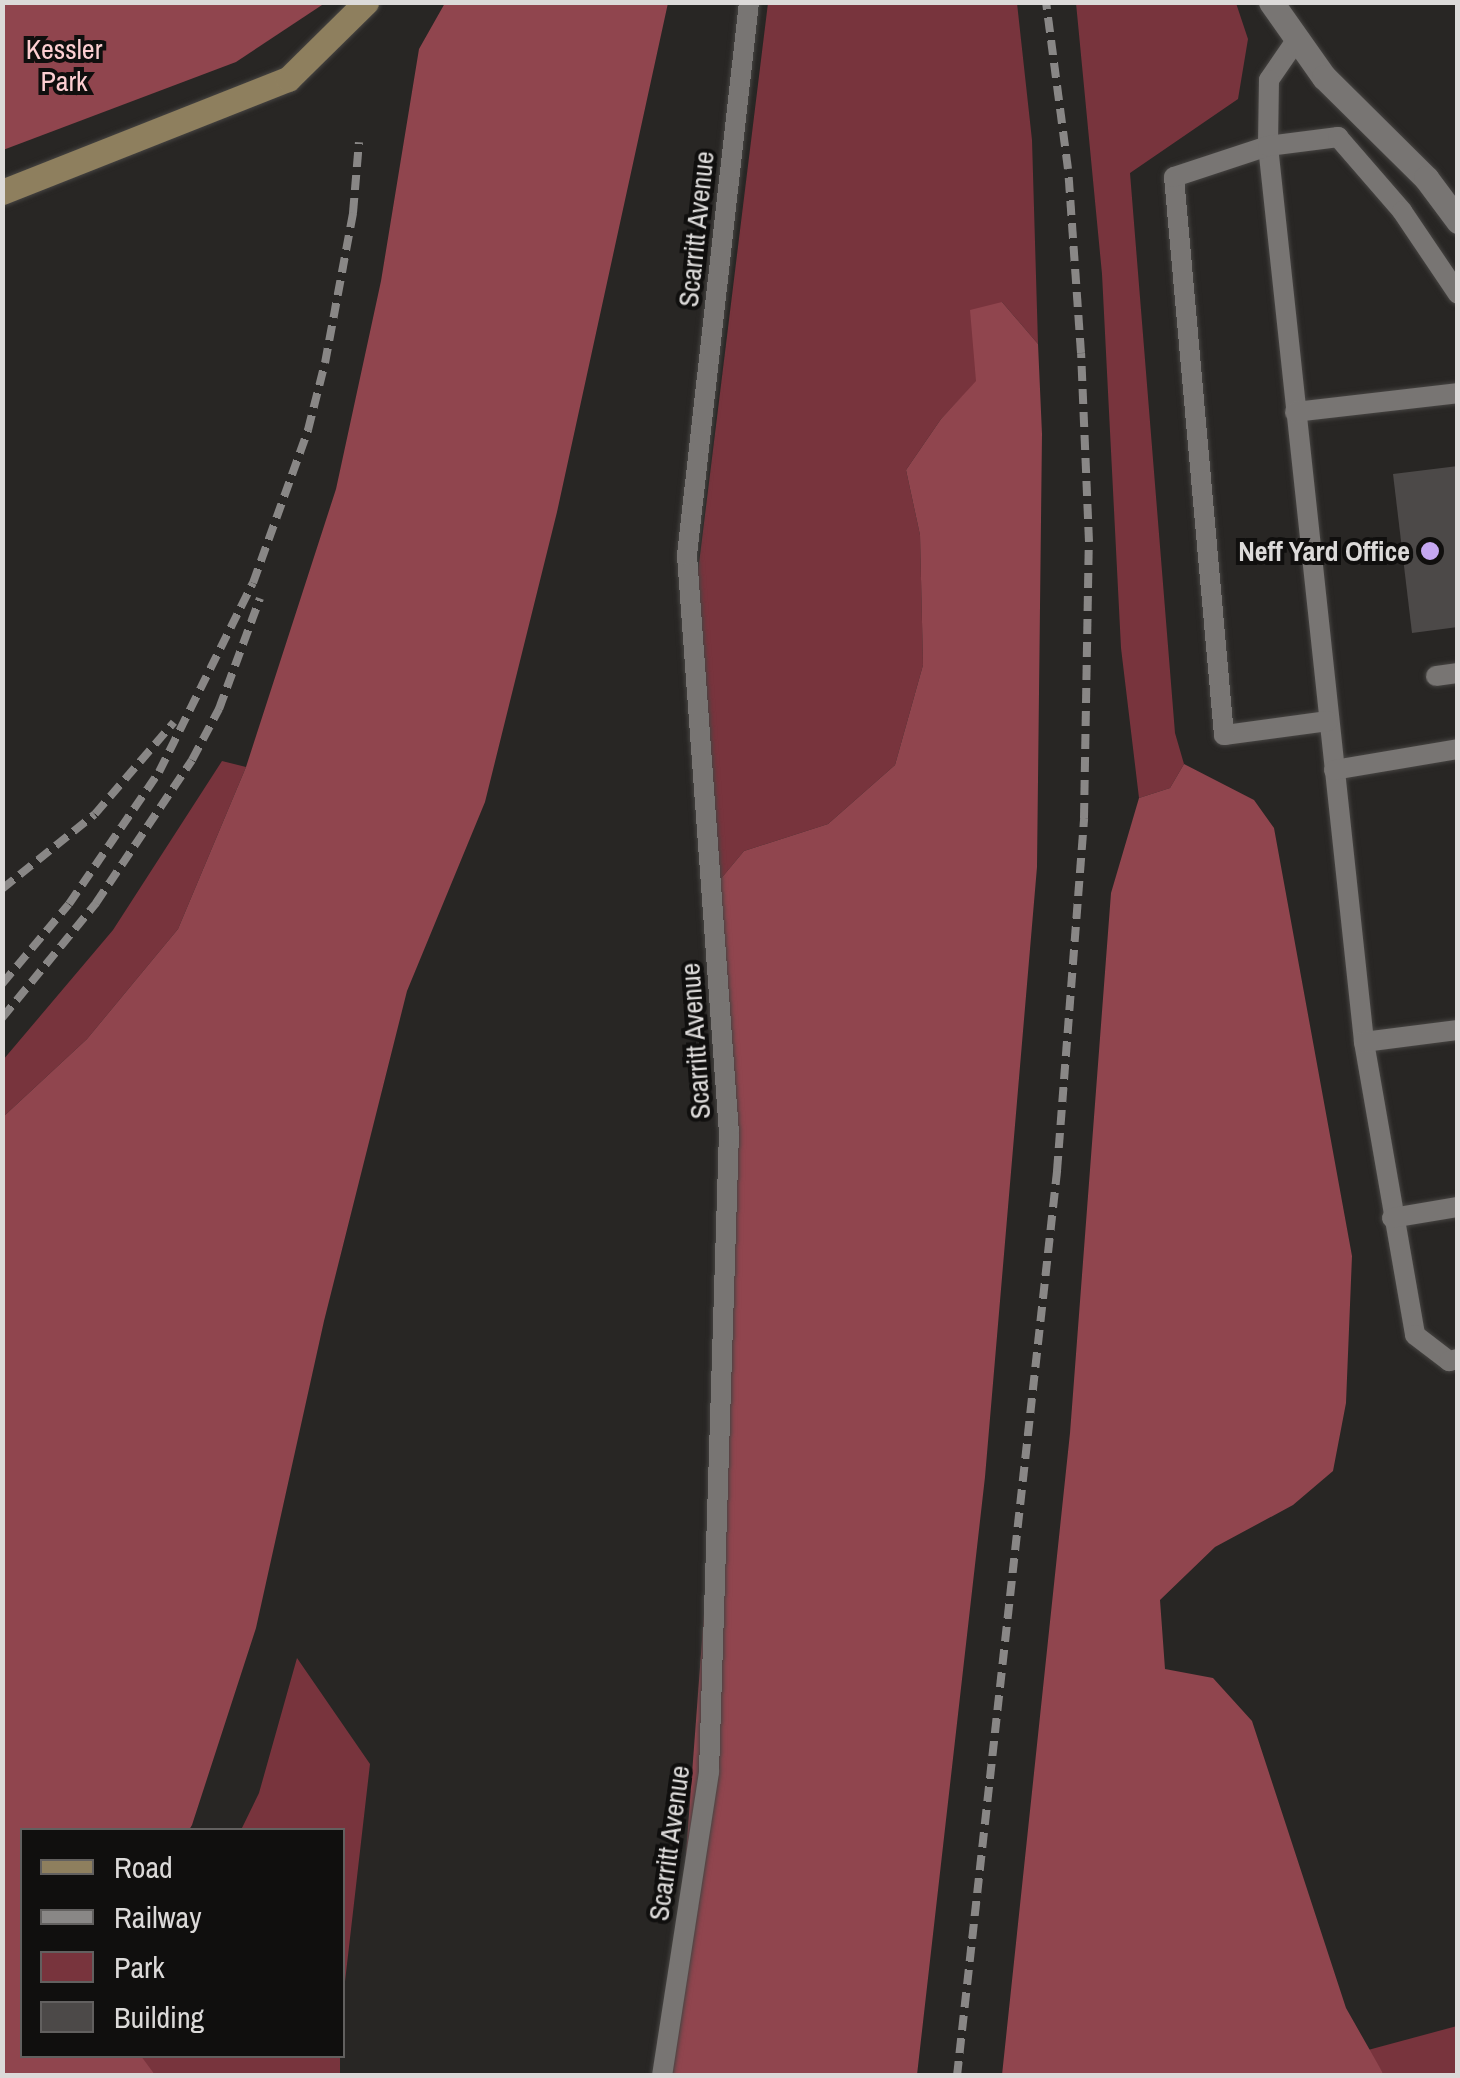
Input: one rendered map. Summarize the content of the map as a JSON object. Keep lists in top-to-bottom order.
{
  "streets": {
    "lane": ["Scarritt Avenue"]
  },
  "parks": ["Kessler Park"],
  "places": ["Neff Yard Office"],
  "legend": [
    "Road",
    "Railway",
    "Park",
    "Building"
  ]
}
